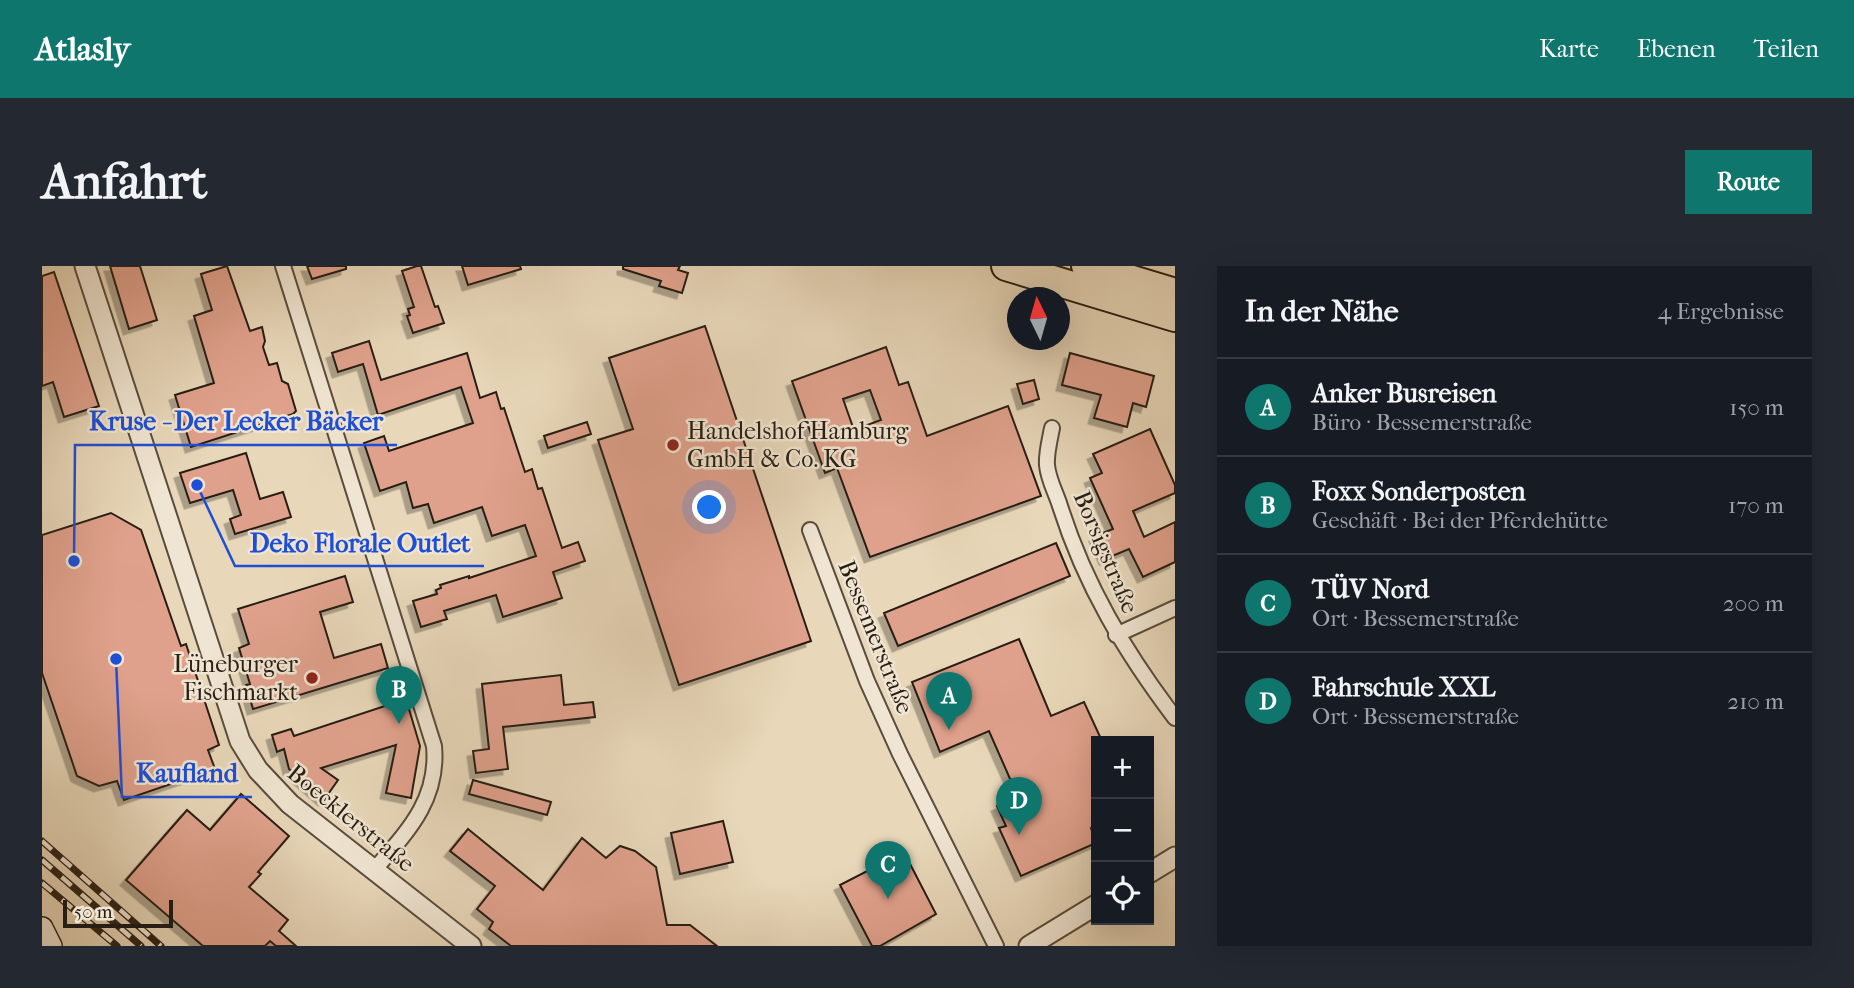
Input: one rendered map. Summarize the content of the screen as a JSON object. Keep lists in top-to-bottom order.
{
  "streets": {
    "street": ["Borsigstraße", "Bessemerstraße", "Boecklerstraße"]
  },
  "places": [
    "Handelshof Hamburg GmbH & Co. KG",
    "Deko Florale Outlet",
    "Kruse - Der Lecker Bäcker",
    "Kaufland",
    "Lüneburger Fischmarkt"
  ],
  "scale_bar": "50 m",
  "north": "top",
  "page": {
    "header": "Atlasly",
    "nav": ["Karte", "Ebenen", "Teilen"],
    "buttons": "Route",
    "title": "Anfahrt",
    "heading": ["In der Nähe", "4 Ergebnisse"],
    "list": [
      {
        "mark": "A",
        "name": "Anker Busreisen",
        "note": "Büro · Bessemerstraße",
        "value": "150 m"
      },
      {
        "mark": "B",
        "name": "Foxx Sonderposten",
        "note": "Geschäft · Bei der Pferdehütte",
        "value": "170 m"
      },
      {
        "mark": "C",
        "name": "TÜV Nord",
        "note": "Ort · Bessemerstraße",
        "value": "200 m"
      },
      {
        "mark": "D",
        "name": "Fahrschule XXL",
        "note": "Ort · Bessemerstraße",
        "value": "210 m"
      }
    ],
    "pins": [
      "B",
      "A",
      "D",
      "C"
    ],
    "map_buttons": ["+", "−"],
    "scale": "50 m"
  }
}
